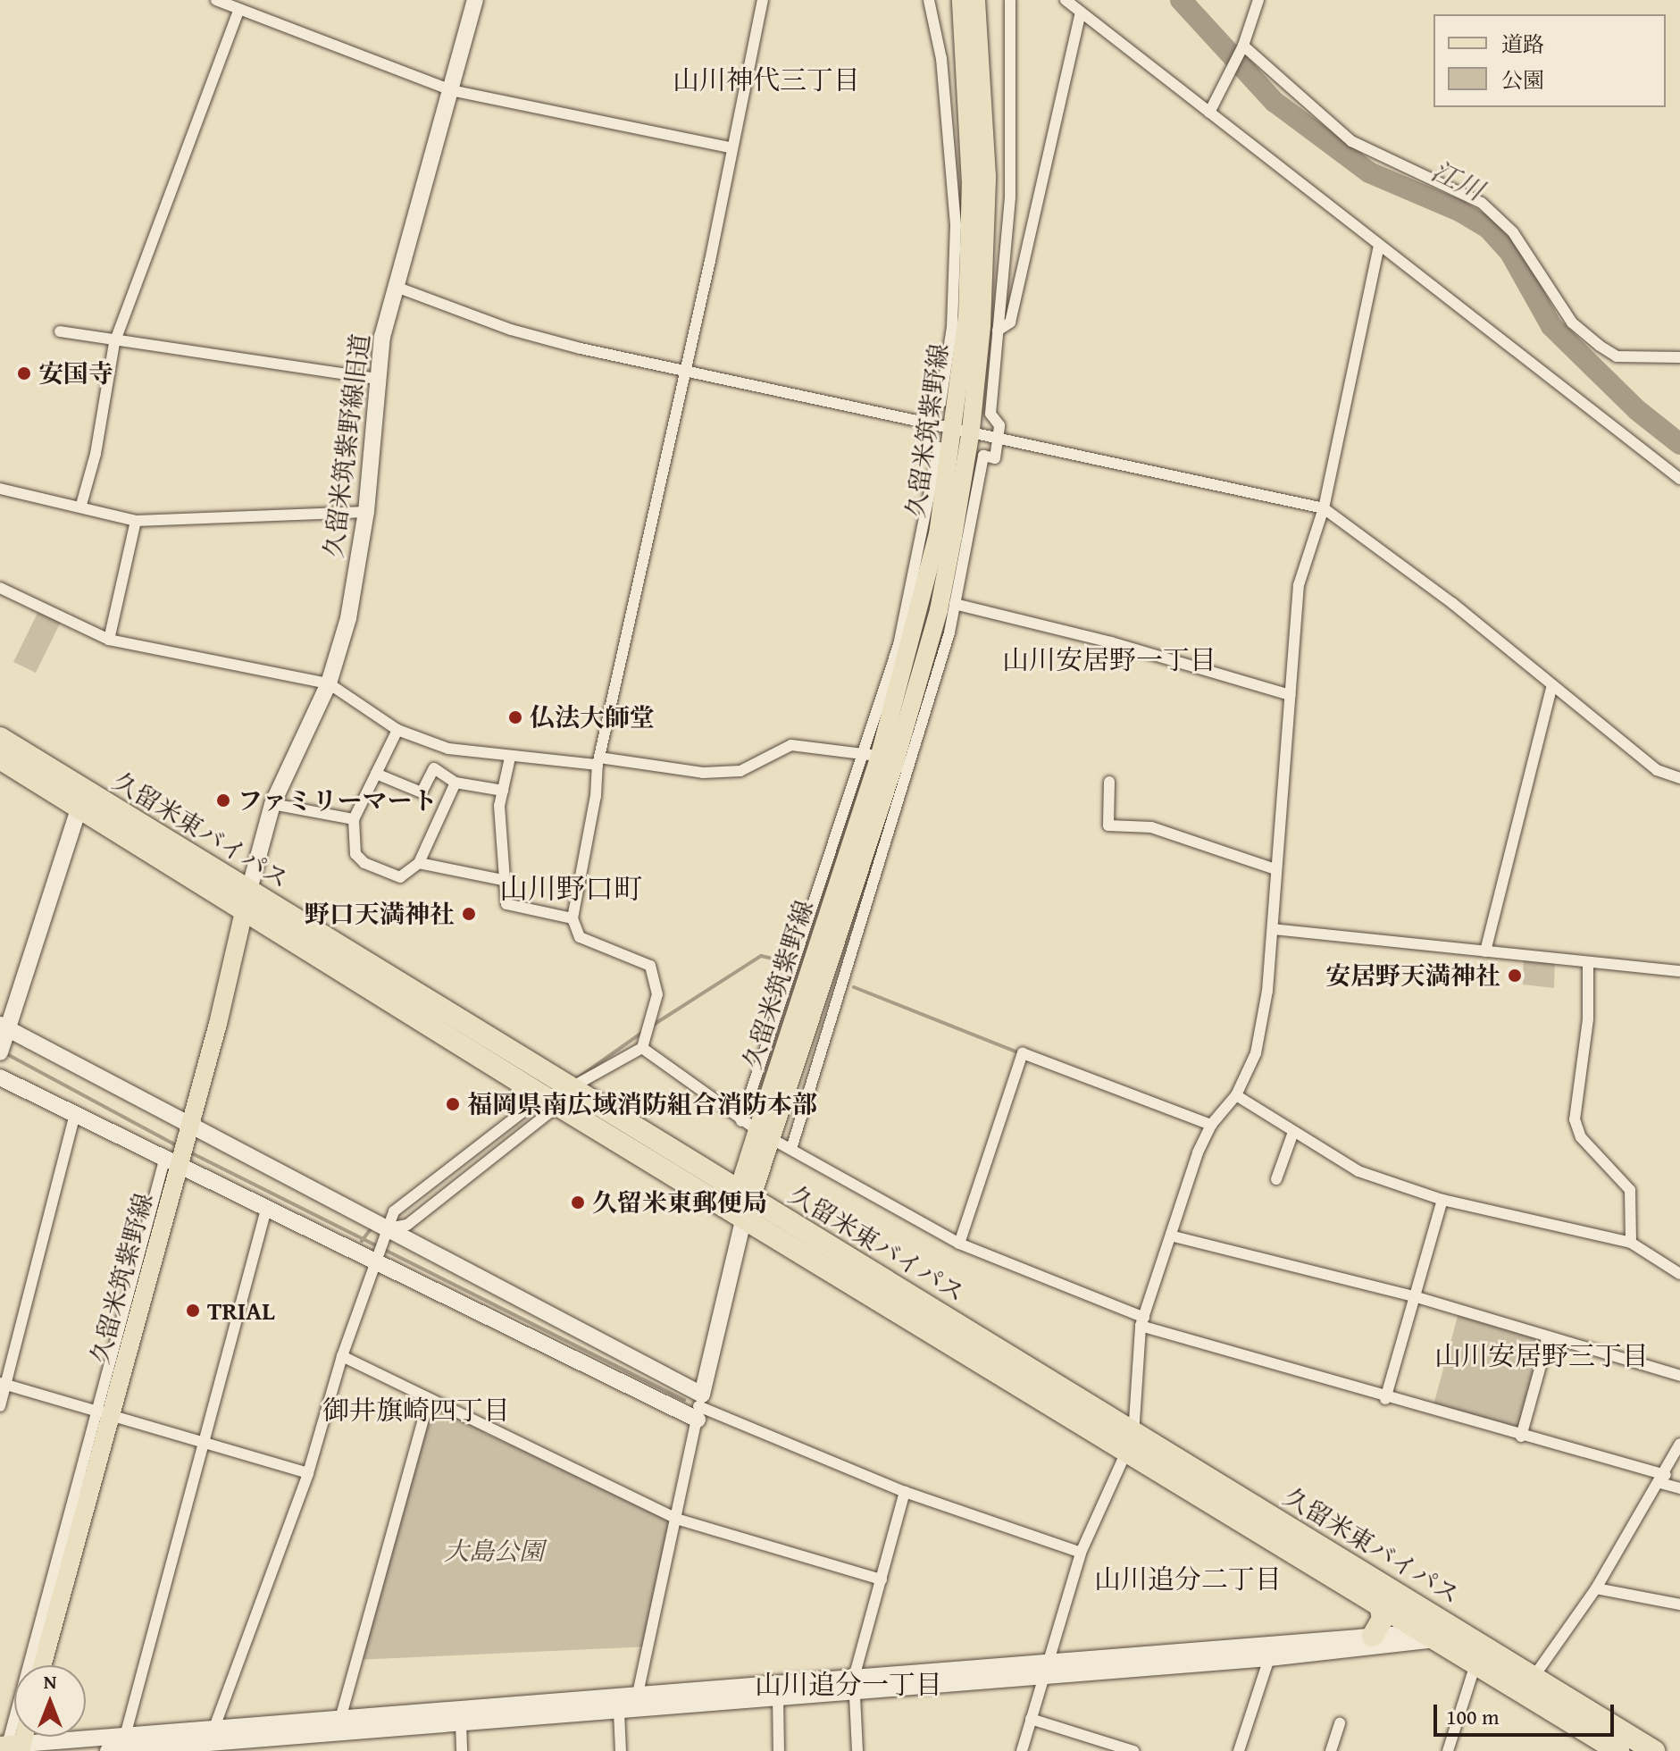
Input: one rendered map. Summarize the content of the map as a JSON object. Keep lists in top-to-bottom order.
{
  "streets": {
    "highway": ["久留米東バイパス"],
    "main road": ["久留米筑紫野線"],
    "street": ["久留米筑紫野線旧道"]
  },
  "crossings": [
    ["久留米筑紫野線", "久留米筑紫野線旧道"],
    ["久留米筑紫野線", "久留米東バイパス"],
    ["久留米筑紫野線旧道", "久留米東バイパス"]
  ],
  "districts": [
    "山川神代三丁目",
    "山川安居野一丁目",
    "山川野口町",
    "山川安居野三丁目",
    "御井旗崎四丁目",
    "山川追分二丁目",
    "山川追分一丁目"
  ],
  "water": ["江川"],
  "parks": ["大島公園"],
  "places": [
    "安国寺",
    "仏法大師堂",
    "ファミリーマート",
    "野口天満神社",
    "安居野天満神社",
    "福岡県南広域消防組合消防本部",
    "久留米東郵便局",
    "TRIAL"
  ],
  "legend": ["道路", "公園"],
  "scale_bar": "100 m",
  "north": "top"
}
